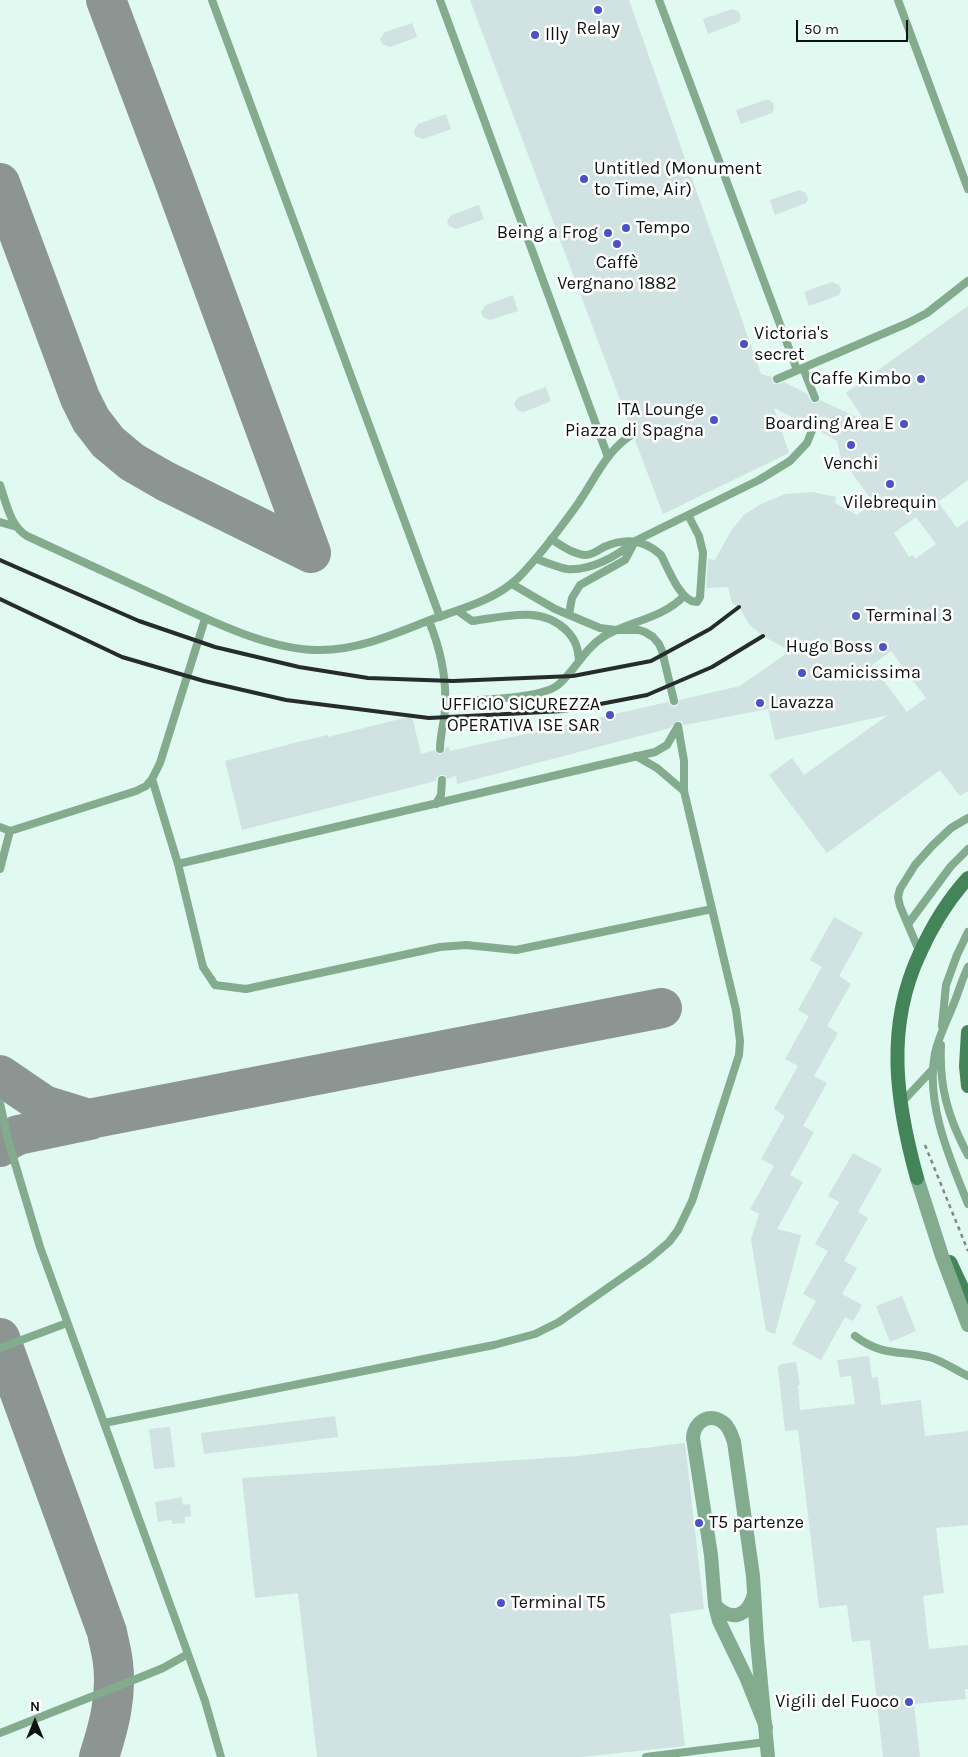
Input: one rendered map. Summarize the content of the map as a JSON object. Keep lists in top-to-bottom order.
{
  "places": [
    "Relay",
    "Illy",
    "Untitled (Monument to Time, Air)",
    "Tempo",
    "Being a Frog",
    "Caffè Vergnano 1882",
    "Victoria's secret",
    "Caffe Kimbo",
    "ITA Lounge Piazza di Spagna",
    "Boarding Area E",
    "Venchi",
    "Vilebrequin",
    "Terminal 3",
    "Hugo Boss",
    "Camicissima",
    "Lavazza",
    "UFFICIO SICUREZZA OPERATIVA ISE SAR",
    "T5 partenze",
    "Terminal T5",
    "Vigili del Fuoco"
  ],
  "scale_bar": "50 m",
  "north": "top"
}
